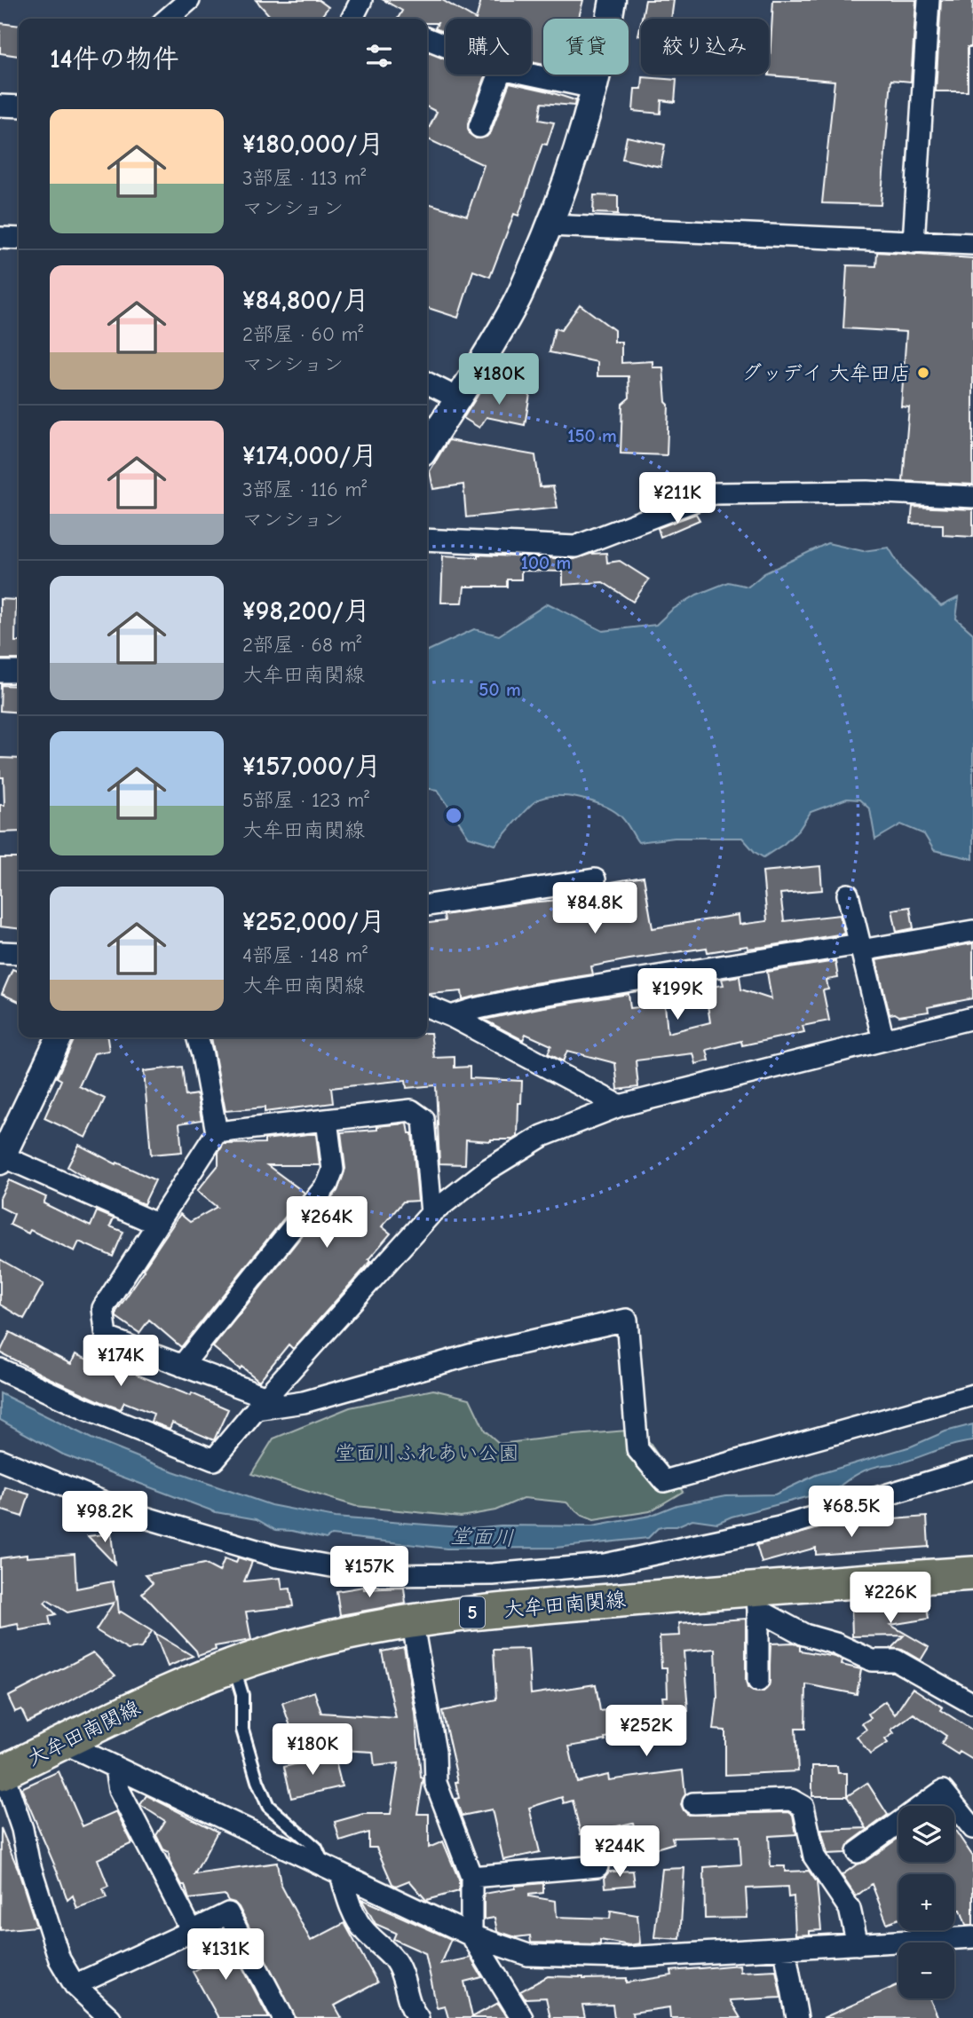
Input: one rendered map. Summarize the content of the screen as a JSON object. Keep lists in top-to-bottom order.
{
  "streets": {
    "main road": ["大牟田南関線", "5"]
  },
  "water": ["堂面川"],
  "parks": ["堂面川ふれあい公園"],
  "places": ["グッデイ 大牟田店"],
  "page": {
    "chip": ["購入", "賃貸", "絞り込み"],
    "heading": "14件の物件",
    "list": [
      {
        "name": "¥180,000/月",
        "note": "3部屋 · 113 m² · マンション"
      },
      {
        "name": "¥84,800/月",
        "note": "2部屋 · 60 m² · マンション"
      },
      {
        "name": "¥174,000/月",
        "note": "3部屋 · 116 m² · マンション"
      },
      {
        "name": "¥98,200/月",
        "note": "2部屋 · 68 m² · 大牟田南関線"
      },
      {
        "name": "¥157,000/月",
        "note": "5部屋 · 123 m² · 大牟田南関線"
      },
      {
        "name": "¥252,000/月",
        "note": "4部屋 · 148 m² · 大牟田南関線"
      }
    ],
    "price": [
      "¥180K",
      "¥211K",
      "¥84.8K",
      "¥199K",
      "¥264K",
      "¥174K",
      "¥68.5K",
      "¥98.2K",
      "¥157K",
      "¥226K",
      "¥252K",
      "¥180K",
      "¥244K",
      "¥131K"
    ],
    "map_buttons": ["+", "−"]
  },
  "rings": ["150 m", "100 m", "50 m"]
}
